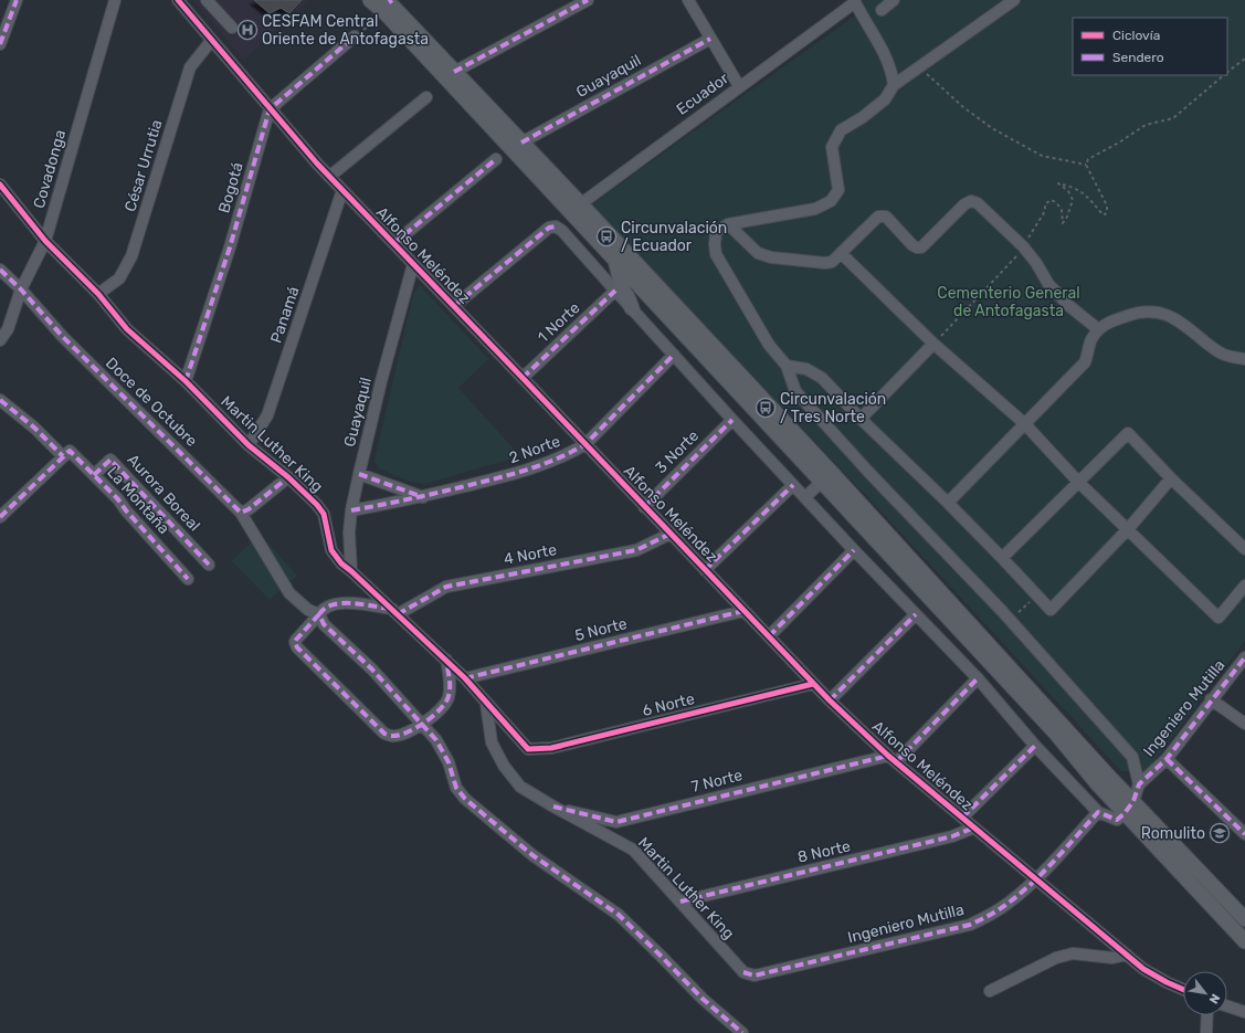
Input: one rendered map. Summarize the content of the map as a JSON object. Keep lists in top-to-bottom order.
{
  "streets": {
    "street": [
      "Guayaquil",
      "Ecuador",
      "César Urrutia",
      "Covadonga",
      "Bogotá",
      "Alfonso Meléndez",
      "Panamá",
      "1 Norte",
      "Doce de Octubre",
      "Martin Luther King",
      "2 Norte",
      "3 Norte",
      "Aurora Boreal",
      "La Montaña",
      "4 Norte",
      "5 Norte",
      "6 Norte",
      "Ingeniero Mutilla",
      "7 Norte",
      "8 Norte"
    ]
  },
  "crossings": [
    ["Guayaquil", "Alfonso Meléndez"],
    ["Guayaquil", "Martin Luther King"],
    ["Guayaquil", "2 Norte"],
    ["César Urrutia", "Alfonso Meléndez"],
    ["César Urrutia", "Martin Luther King"],
    ["Covadonga", "Doce de Octubre"],
    ["Covadonga", "Martin Luther King"],
    ["Bogotá", "Alfonso Meléndez"],
    ["Bogotá", "Martin Luther King"],
    ["Alfonso Meléndez", "Panamá"],
    ["Alfonso Meléndez", "1 Norte"],
    ["Alfonso Meléndez", "2 Norte"],
    ["Alfonso Meléndez", "3 Norte"],
    ["Alfonso Meléndez", "4 Norte"],
    ["Alfonso Meléndez", "5 Norte"],
    ["Alfonso Meléndez", "6 Norte"],
    ["Alfonso Meléndez", "Ingeniero Mutilla"],
    ["Alfonso Meléndez", "7 Norte"],
    ["Alfonso Meléndez", "8 Norte"],
    ["Panamá", "Martin Luther King"],
    ["Martin Luther King", "4 Norte"],
    ["Martin Luther King", "5 Norte"],
    ["Martin Luther King", "6 Norte"],
    ["Martin Luther King", "Ingeniero Mutilla"],
    ["Martin Luther King", "7 Norte"],
    ["Martin Luther King", "8 Norte"],
    ["Aurora Boreal", "La Montaña"]
  ],
  "parks": ["Cementerio General de Antofagasta"],
  "places": {
    "hospital": ["CESFAM Central Oriente de Antofagasta"],
    "bus stop": ["Circunvalación / Ecuador", "Circunvalación / Tres Norte"],
    "school or university": ["Romulito"]
  },
  "legend": ["Ciclovía", "Sendero"],
  "north": "bottom right"
}
